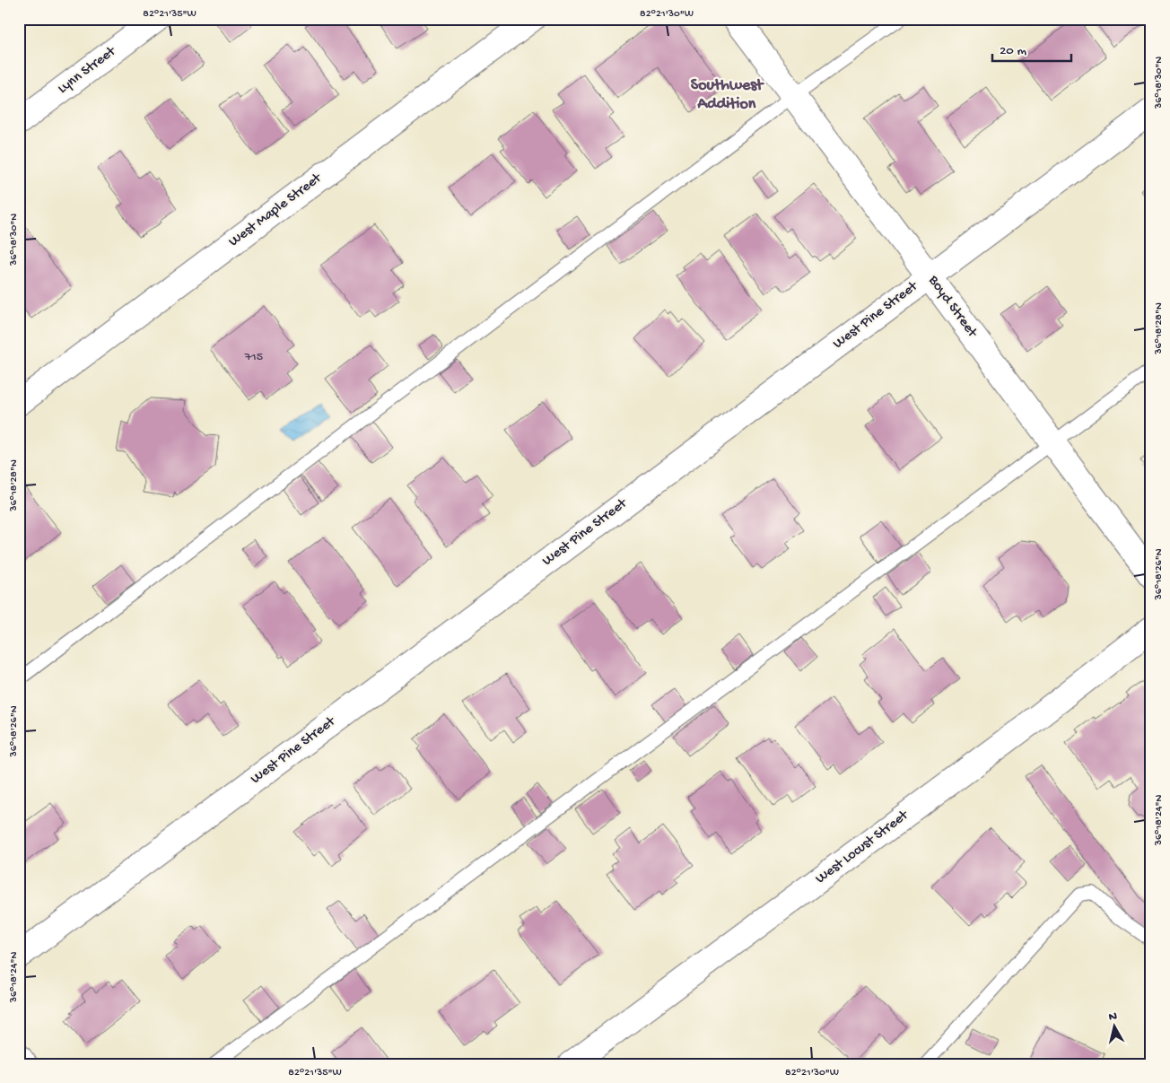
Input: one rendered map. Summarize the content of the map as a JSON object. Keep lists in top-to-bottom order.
{
  "streets": {
    "street": [
      "Lynn Street",
      "West Maple Street",
      "Boyd Street",
      "West Pine Street",
      "West Locust Street"
    ]
  },
  "crossings": [
    ["Boyd Street", "West Pine Street"]
  ],
  "districts": ["Southwest Addition"],
  "house_numbers": ["715"],
  "scale_bar": "20 m",
  "north": "top",
  "coordinates": [
    "82°21'35\"W",
    "82°21'30\"W",
    "36°18'30\"N",
    "36°18'28\"N",
    "36°18'26\"N",
    "36°18'24\"N"
  ]
}
